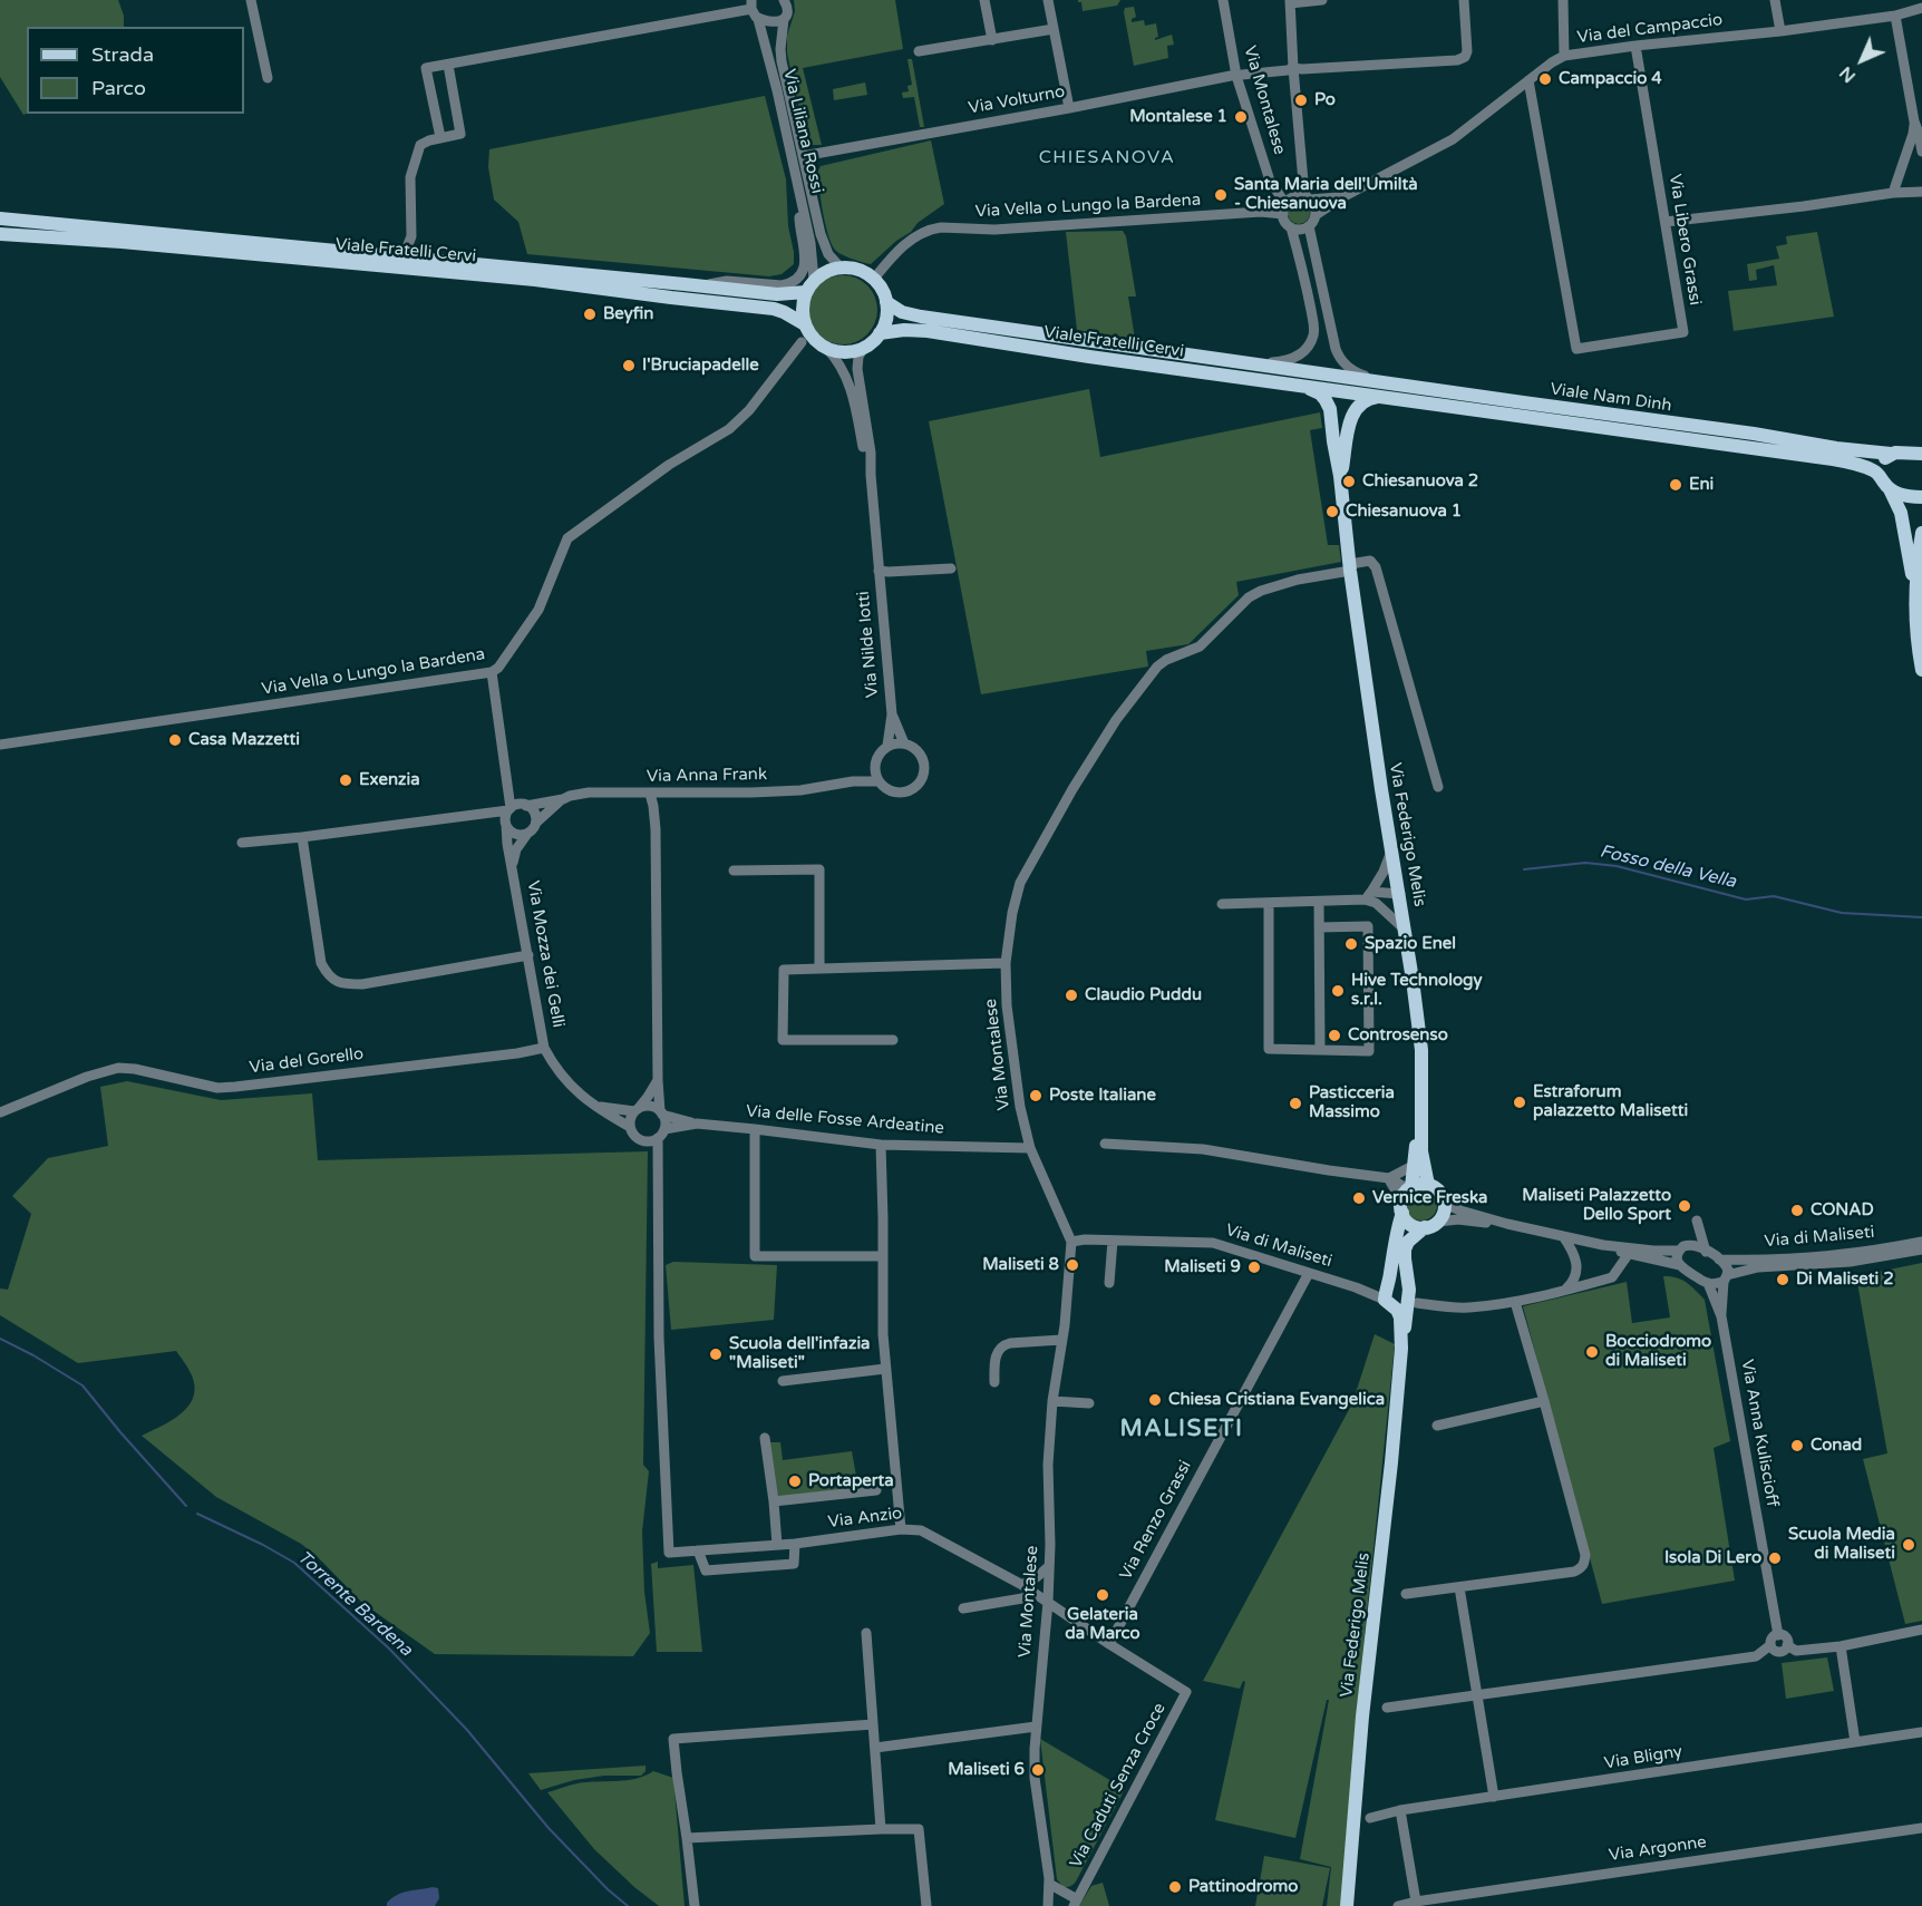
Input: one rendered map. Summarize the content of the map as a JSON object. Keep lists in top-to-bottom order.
{
  "streets": {
    "main road": ["Viale Fratelli Cervi", "Viale Nam Dinh", "Via Federigo Melis"],
    "street": [
      "Via del Campaccio",
      "Via Volturno",
      "Via Montalese",
      "Via Liliana Rossi",
      "Via Vella o Lungo la Bardena",
      "Via Libero Grassi",
      "Via Nilde Iotti",
      "Via Anna Frank",
      "Via Mozza dei Gelli",
      "Via del Gorello",
      "Via delle Fosse Ardeatine",
      "Via di Maliseti",
      "Via Anna Kuliscioff",
      "Via Anzio",
      "Via Renzo Grassi",
      "Via Bligny",
      "Via Caduti Senza Croce",
      "Via Argonne"
    ]
  },
  "crossings": [
    ["Via del Campaccio", "Via Montalese"],
    ["Via del Campaccio", "Via Vella o Lungo la Bardena"],
    ["Via del Campaccio", "Via Libero Grassi"],
    ["Via Volturno", "Via Montalese"],
    ["Via Volturno", "Via Liliana Rossi"],
    ["Via Montalese", "Via Vella o Lungo la Bardena"],
    ["Via Montalese", "Viale Fratelli Cervi"],
    ["Via Montalese", "Via Federigo Melis"],
    ["Via Montalese", "Via delle Fosse Ardeatine"],
    ["Via Montalese", "Via di Maliseti"],
    ["Via Montalese", "Via Anzio"],
    ["Via Montalese", "Via Caduti Senza Croce"],
    ["Via Liliana Rossi", "Via Vella o Lungo la Bardena"],
    ["Via Liliana Rossi", "Viale Fratelli Cervi"],
    ["Via Vella o Lungo la Bardena", "Viale Fratelli Cervi"],
    ["Viale Fratelli Cervi", "Viale Nam Dinh"],
    ["Via Anna Frank", "Via Mozza dei Gelli"],
    ["Via Federigo Melis", "Via di Maliseti"],
    ["Via Mozza dei Gelli", "Via del Gorello"],
    ["Via delle Fosse Ardeatine", "Via Anzio"],
    ["Via di Maliseti", "Via Renzo Grassi"],
    ["Via Anzio", "Via Caduti Senza Croce"],
    ["Via Renzo Grassi", "Via Caduti Senza Croce"]
  ],
  "districts": ["CHIESANOVA", "MALISETI"],
  "water": ["Fosso della Vella", "Torrente Bardena"],
  "places": [
    "Campaccio 4",
    "Po",
    "Montalese 1",
    "Santa Maria dell'Umiltà - Chiesanuova",
    "Beyfin",
    "I'Bruciapadelle",
    "Chiesanuova 2",
    "Eni",
    "Chiesanuova 1",
    "Casa Mazzetti",
    "Exenzia",
    "Spazio Enel",
    "Hive Technology s.r.l.",
    "Claudio Puddu",
    "Controsenso",
    "Poste Italiane",
    "Estraforum palazzetto Malisetti",
    "Pasticceria Massimo",
    "Vernice Freska",
    "Maliseti Palazzetto Dello Sport",
    "CONAD",
    "Maliseti 8",
    "Maliseti 9",
    "Di Maliseti 2",
    "Bocciodromo di Maliseti",
    "Scuola dell'infazia \"Maliseti\"",
    "Chiesa Cristiana Evangelica",
    "Conad",
    "Portaperta",
    "Scuola Media di Maliseti",
    "Isola Di Lero",
    "Gelateria da Marco",
    "Maliseti 6",
    "Pattinodromo"
  ],
  "legend": ["Strada", "Parco"],
  "north": "bottom left"
}
